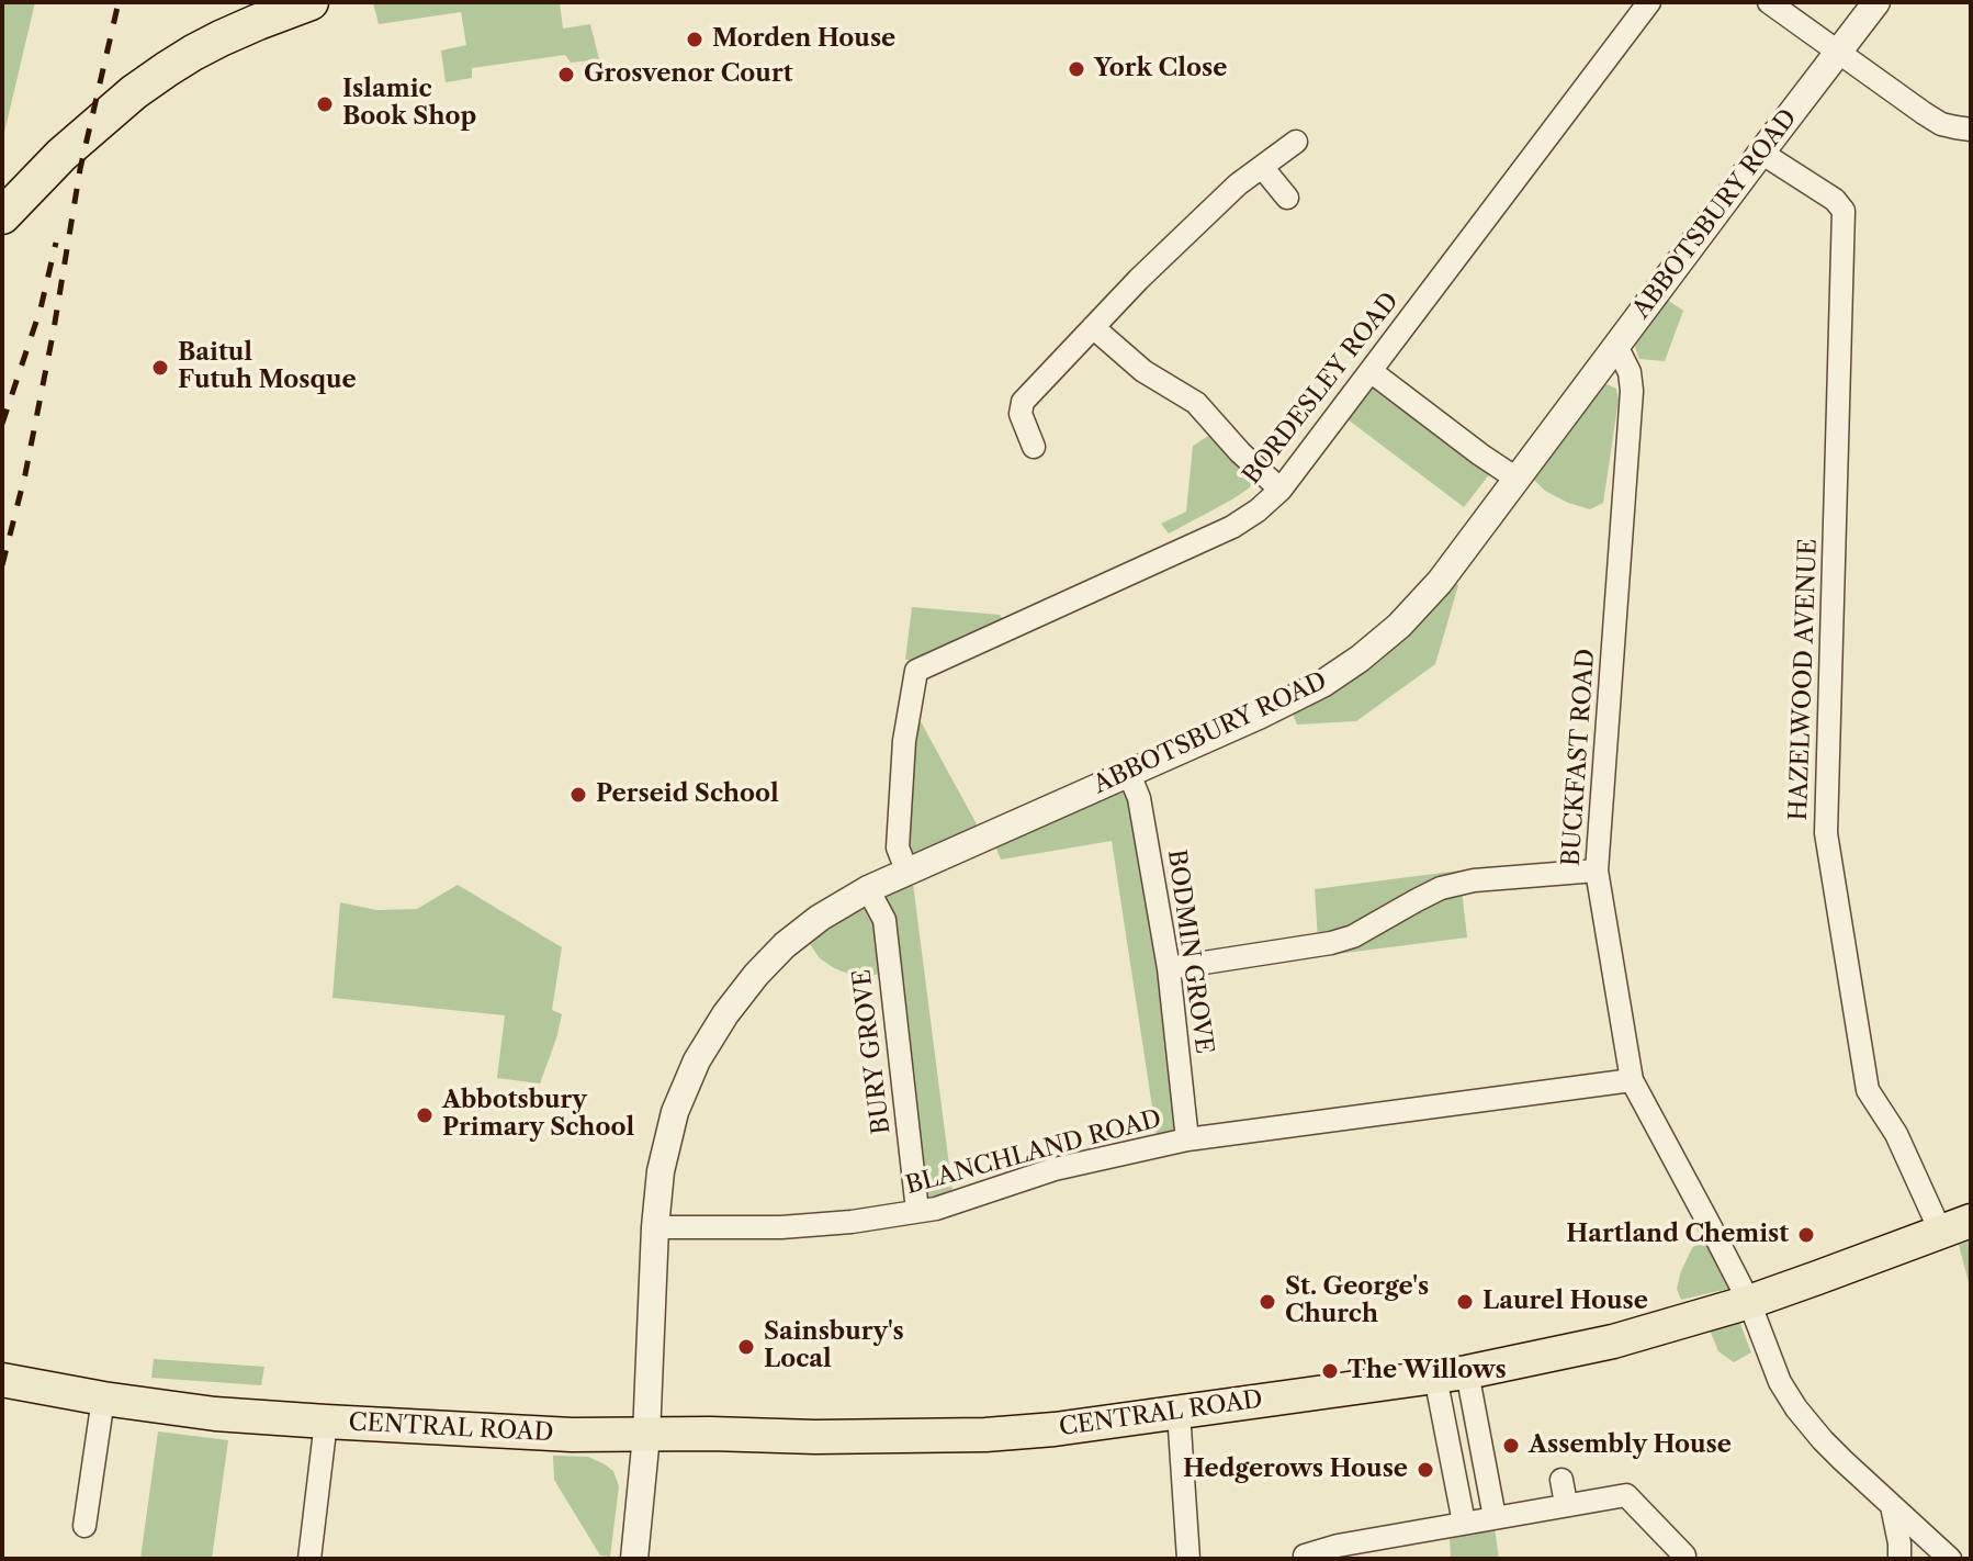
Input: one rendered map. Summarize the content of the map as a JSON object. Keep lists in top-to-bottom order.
{
  "streets": {
    "main road": ["CENTRAL ROAD"],
    "street": [
      "ABBOTSBURY ROAD",
      "BORDESLEY ROAD",
      "HAZELWOOD AVENUE",
      "BUCKFAST ROAD",
      "BODMIN GROVE",
      "BURY GROVE",
      "BLANCHLAND ROAD"
    ]
  },
  "crossings": [
    ["ABBOTSBURY ROAD", "BORDESLEY ROAD"],
    ["ABBOTSBURY ROAD", "HAZELWOOD AVENUE"],
    ["ABBOTSBURY ROAD", "BUCKFAST ROAD"],
    ["ABBOTSBURY ROAD", "BODMIN GROVE"],
    ["ABBOTSBURY ROAD", "BURY GROVE"],
    ["ABBOTSBURY ROAD", "BLANCHLAND ROAD"],
    ["ABBOTSBURY ROAD", "CENTRAL ROAD"],
    ["HAZELWOOD AVENUE", "CENTRAL ROAD"],
    ["BUCKFAST ROAD", "BLANCHLAND ROAD"],
    ["BUCKFAST ROAD", "CENTRAL ROAD"],
    ["BODMIN GROVE", "BLANCHLAND ROAD"],
    ["BURY GROVE", "BLANCHLAND ROAD"]
  ],
  "places": [
    "Morden House",
    "York Close",
    "Grosvenor Court",
    "Islamic Book Shop",
    "Baitul Futuh Mosque",
    "Perseid School",
    "Abbotsbury Primary School",
    "Hartland Chemist",
    "St. George's Church",
    "Laurel House",
    "Sainsbury's Local",
    "The Willows",
    "Assembly House",
    "Hedgerows House"
  ]
}
